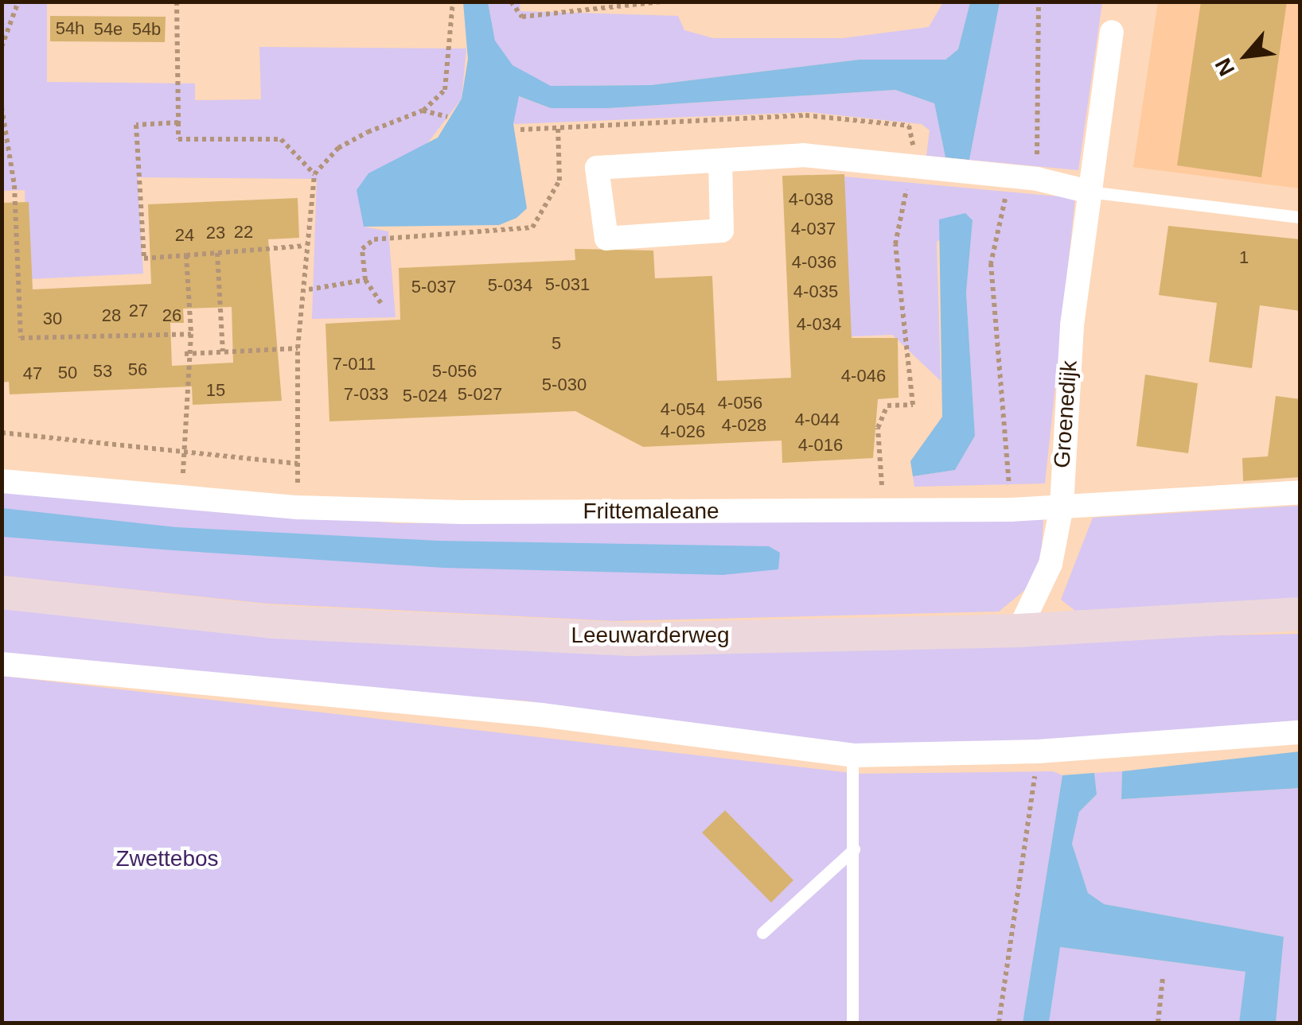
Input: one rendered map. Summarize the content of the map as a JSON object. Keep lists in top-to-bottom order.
{
  "streets": {
    "main road": ["Leeuwarderweg"],
    "street": ["Groenedijk", "Frittemaleane"]
  },
  "crossings": [
    ["Groenedijk", "Frittemaleane"],
    ["Groenedijk", "Leeuwarderweg"]
  ],
  "parks": ["Zwettebos"],
  "house_numbers": [
    "54h",
    "54e",
    "54b",
    "4-038",
    "4-037",
    "22",
    "23",
    "24",
    "1",
    "4-036",
    "5-031",
    "5-034",
    "5-037",
    "4-035",
    "27",
    "28",
    "26",
    "30",
    "4-034",
    "5",
    "7-011",
    "56",
    "53",
    "5-056",
    "50",
    "47",
    "4-046",
    "5-030",
    "15",
    "7-033",
    "5-027",
    "5-024",
    "4-056",
    "4-054",
    "4-044",
    "4-028",
    "4-026",
    "4-016"
  ],
  "north": "bottom left"
}
